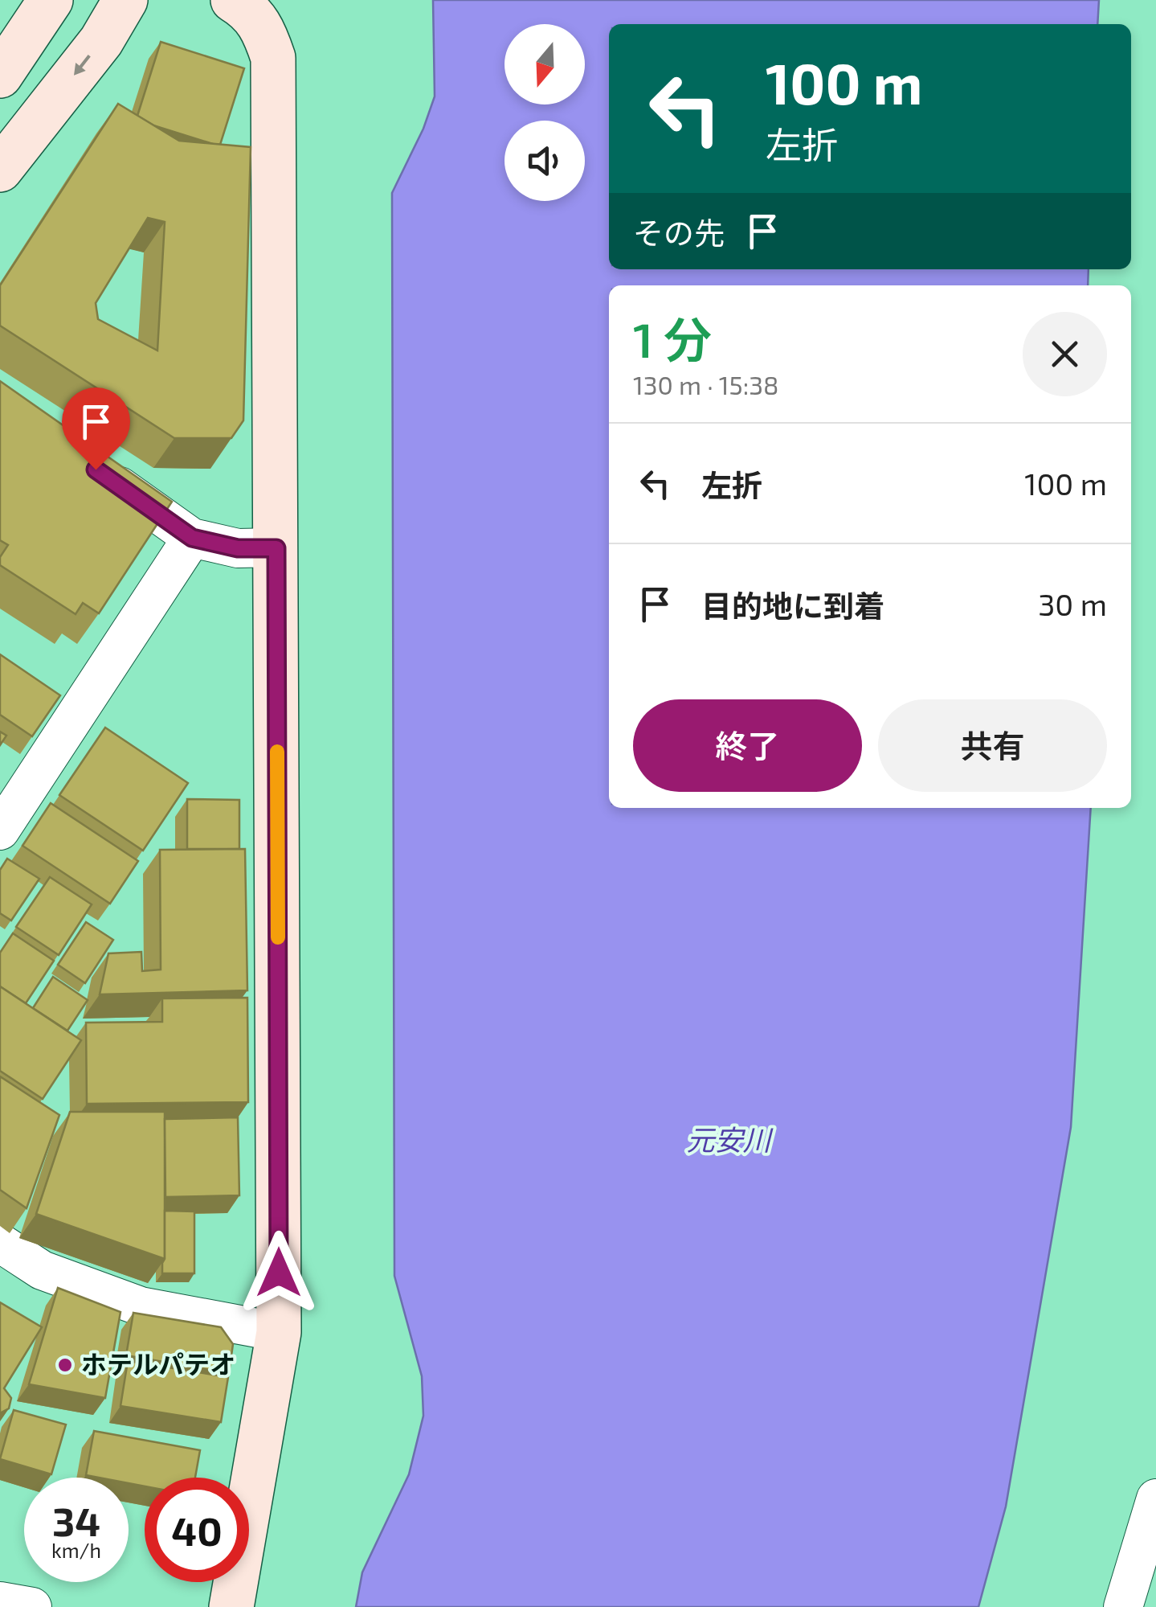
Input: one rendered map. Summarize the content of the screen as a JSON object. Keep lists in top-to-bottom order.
{
  "water": ["元安川"],
  "places": ["ホテルパテオ"],
  "north": "bottom",
  "page": {
    "turn": ["100 m", "左折"],
    "then": "その先",
    "heading": ["1 分", "130 m · 15:38"],
    "list": [
      {
        "name": "左折",
        "value": "100 m"
      },
      {
        "name": "目的地に到着",
        "value": "30 m"
      }
    ],
    "buttons": ["終了", "共有"],
    "speed": "34 km/h",
    "limit": "40"
  }
}
